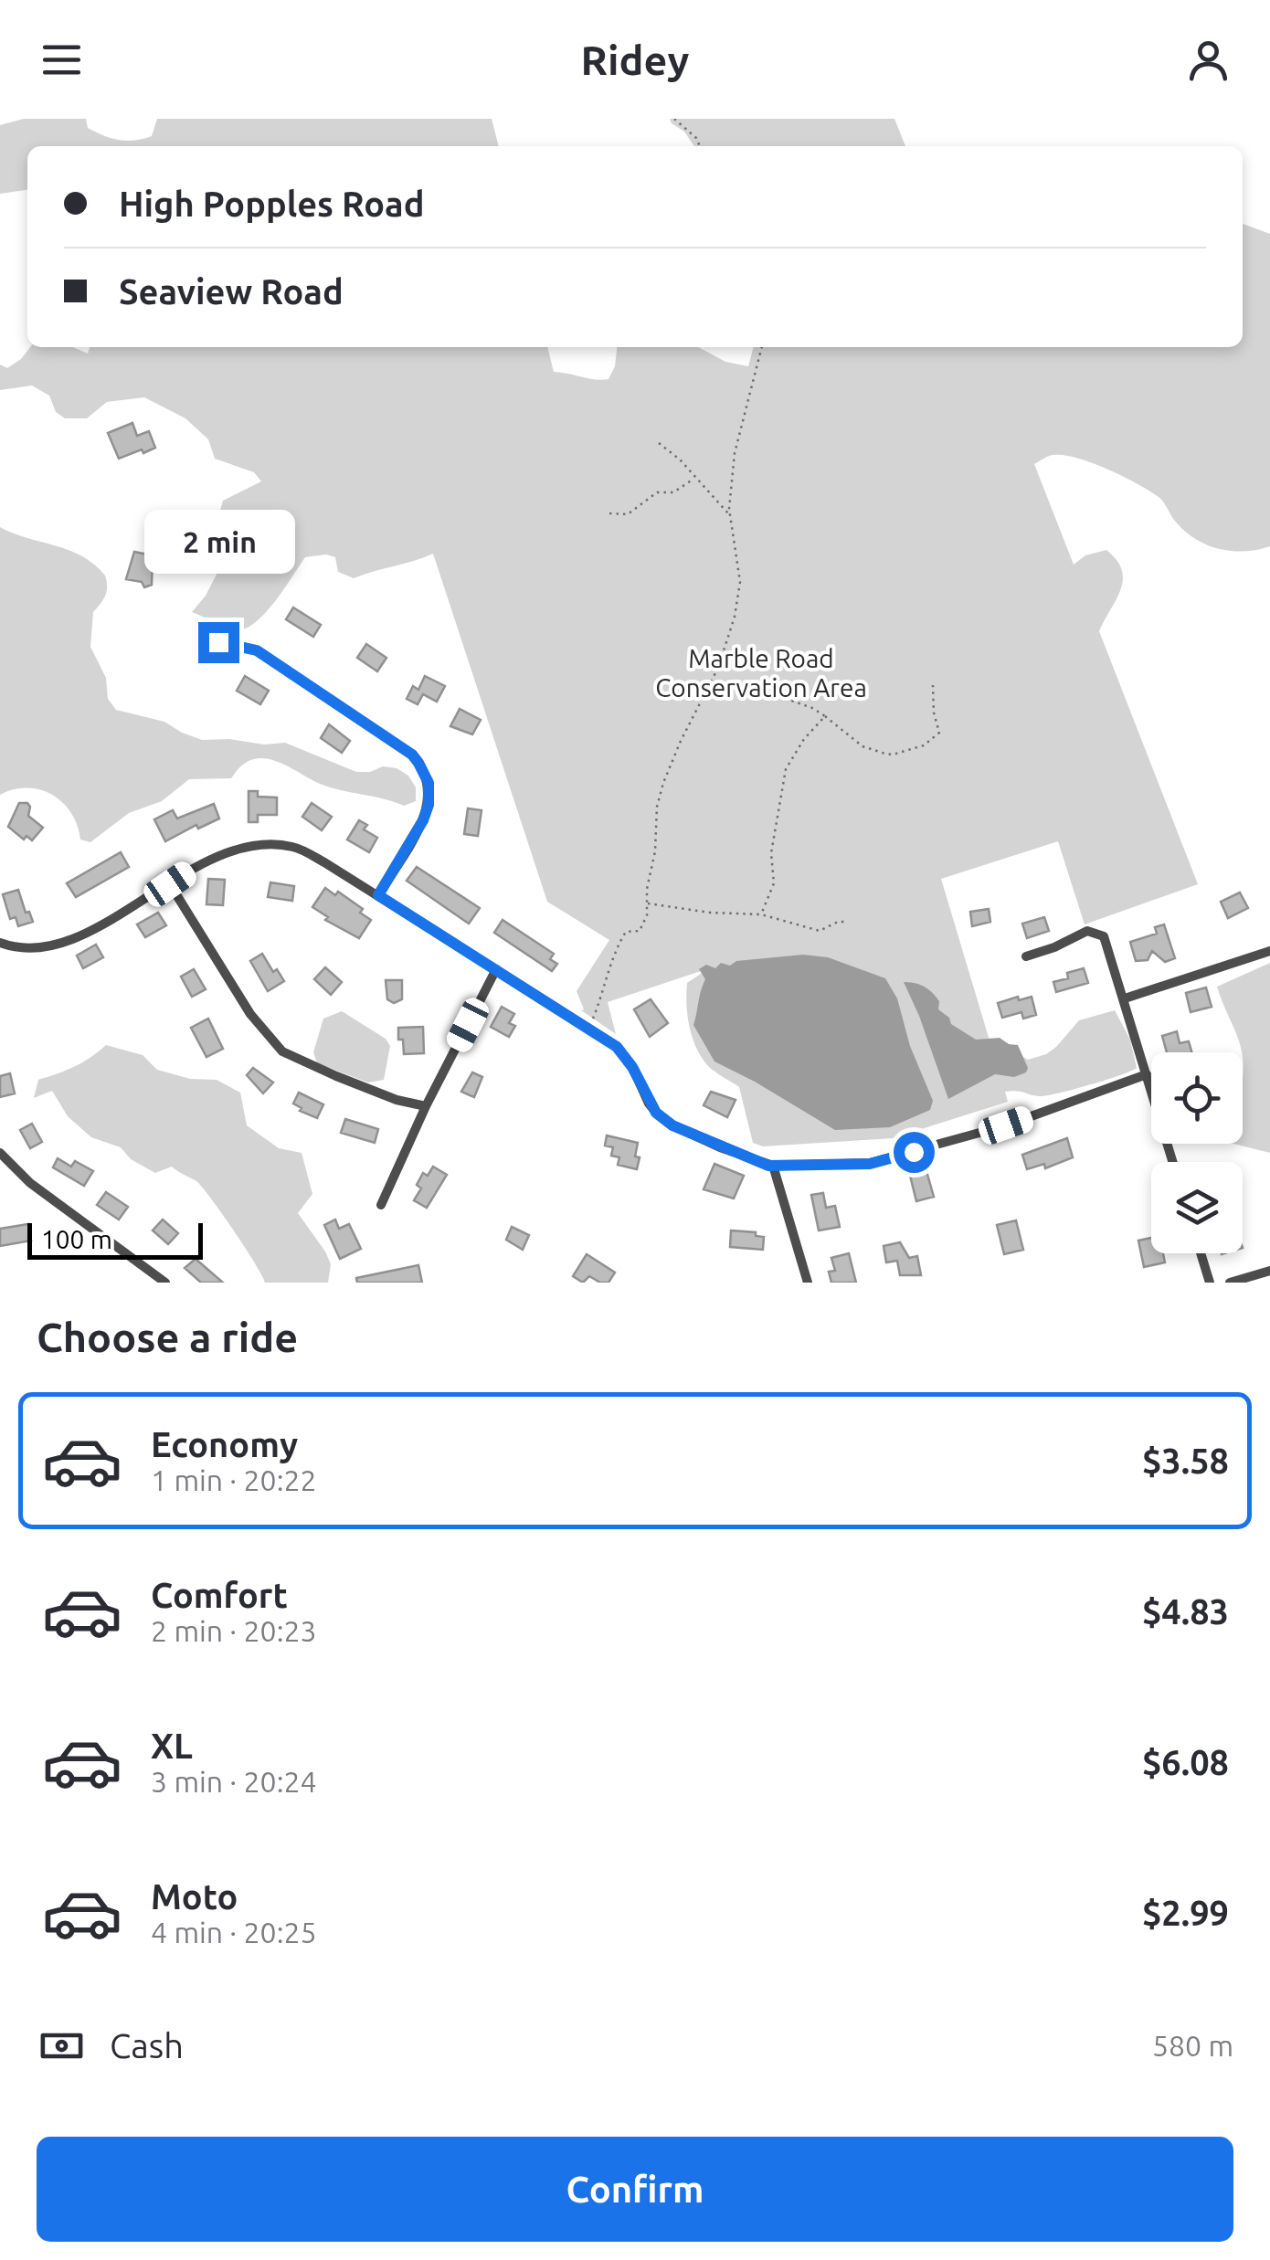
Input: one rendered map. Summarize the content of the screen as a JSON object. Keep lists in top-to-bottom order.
{
  "parks": ["Marble Road Conservation Area"],
  "scale_bar": "100 m",
  "page": {
    "header": "Ridey",
    "banner": ["High Popples Road", "Seaview Road"],
    "bubble": "2 min",
    "scale": "100 m",
    "heading": "Choose a ride",
    "list": [
      {
        "name": "Economy",
        "note": "1 min · 20:22",
        "value": "$3.58"
      },
      {
        "name": "Comfort",
        "note": "2 min · 20:23",
        "value": "$4.83"
      },
      {
        "name": "XL",
        "note": "3 min · 20:24",
        "value": "$6.08"
      },
      {
        "name": "Moto",
        "note": "4 min · 20:25",
        "value": "$2.99"
      }
    ],
    "pay": ["Cash", "580 m"],
    "buttons": "Confirm"
  }
}
